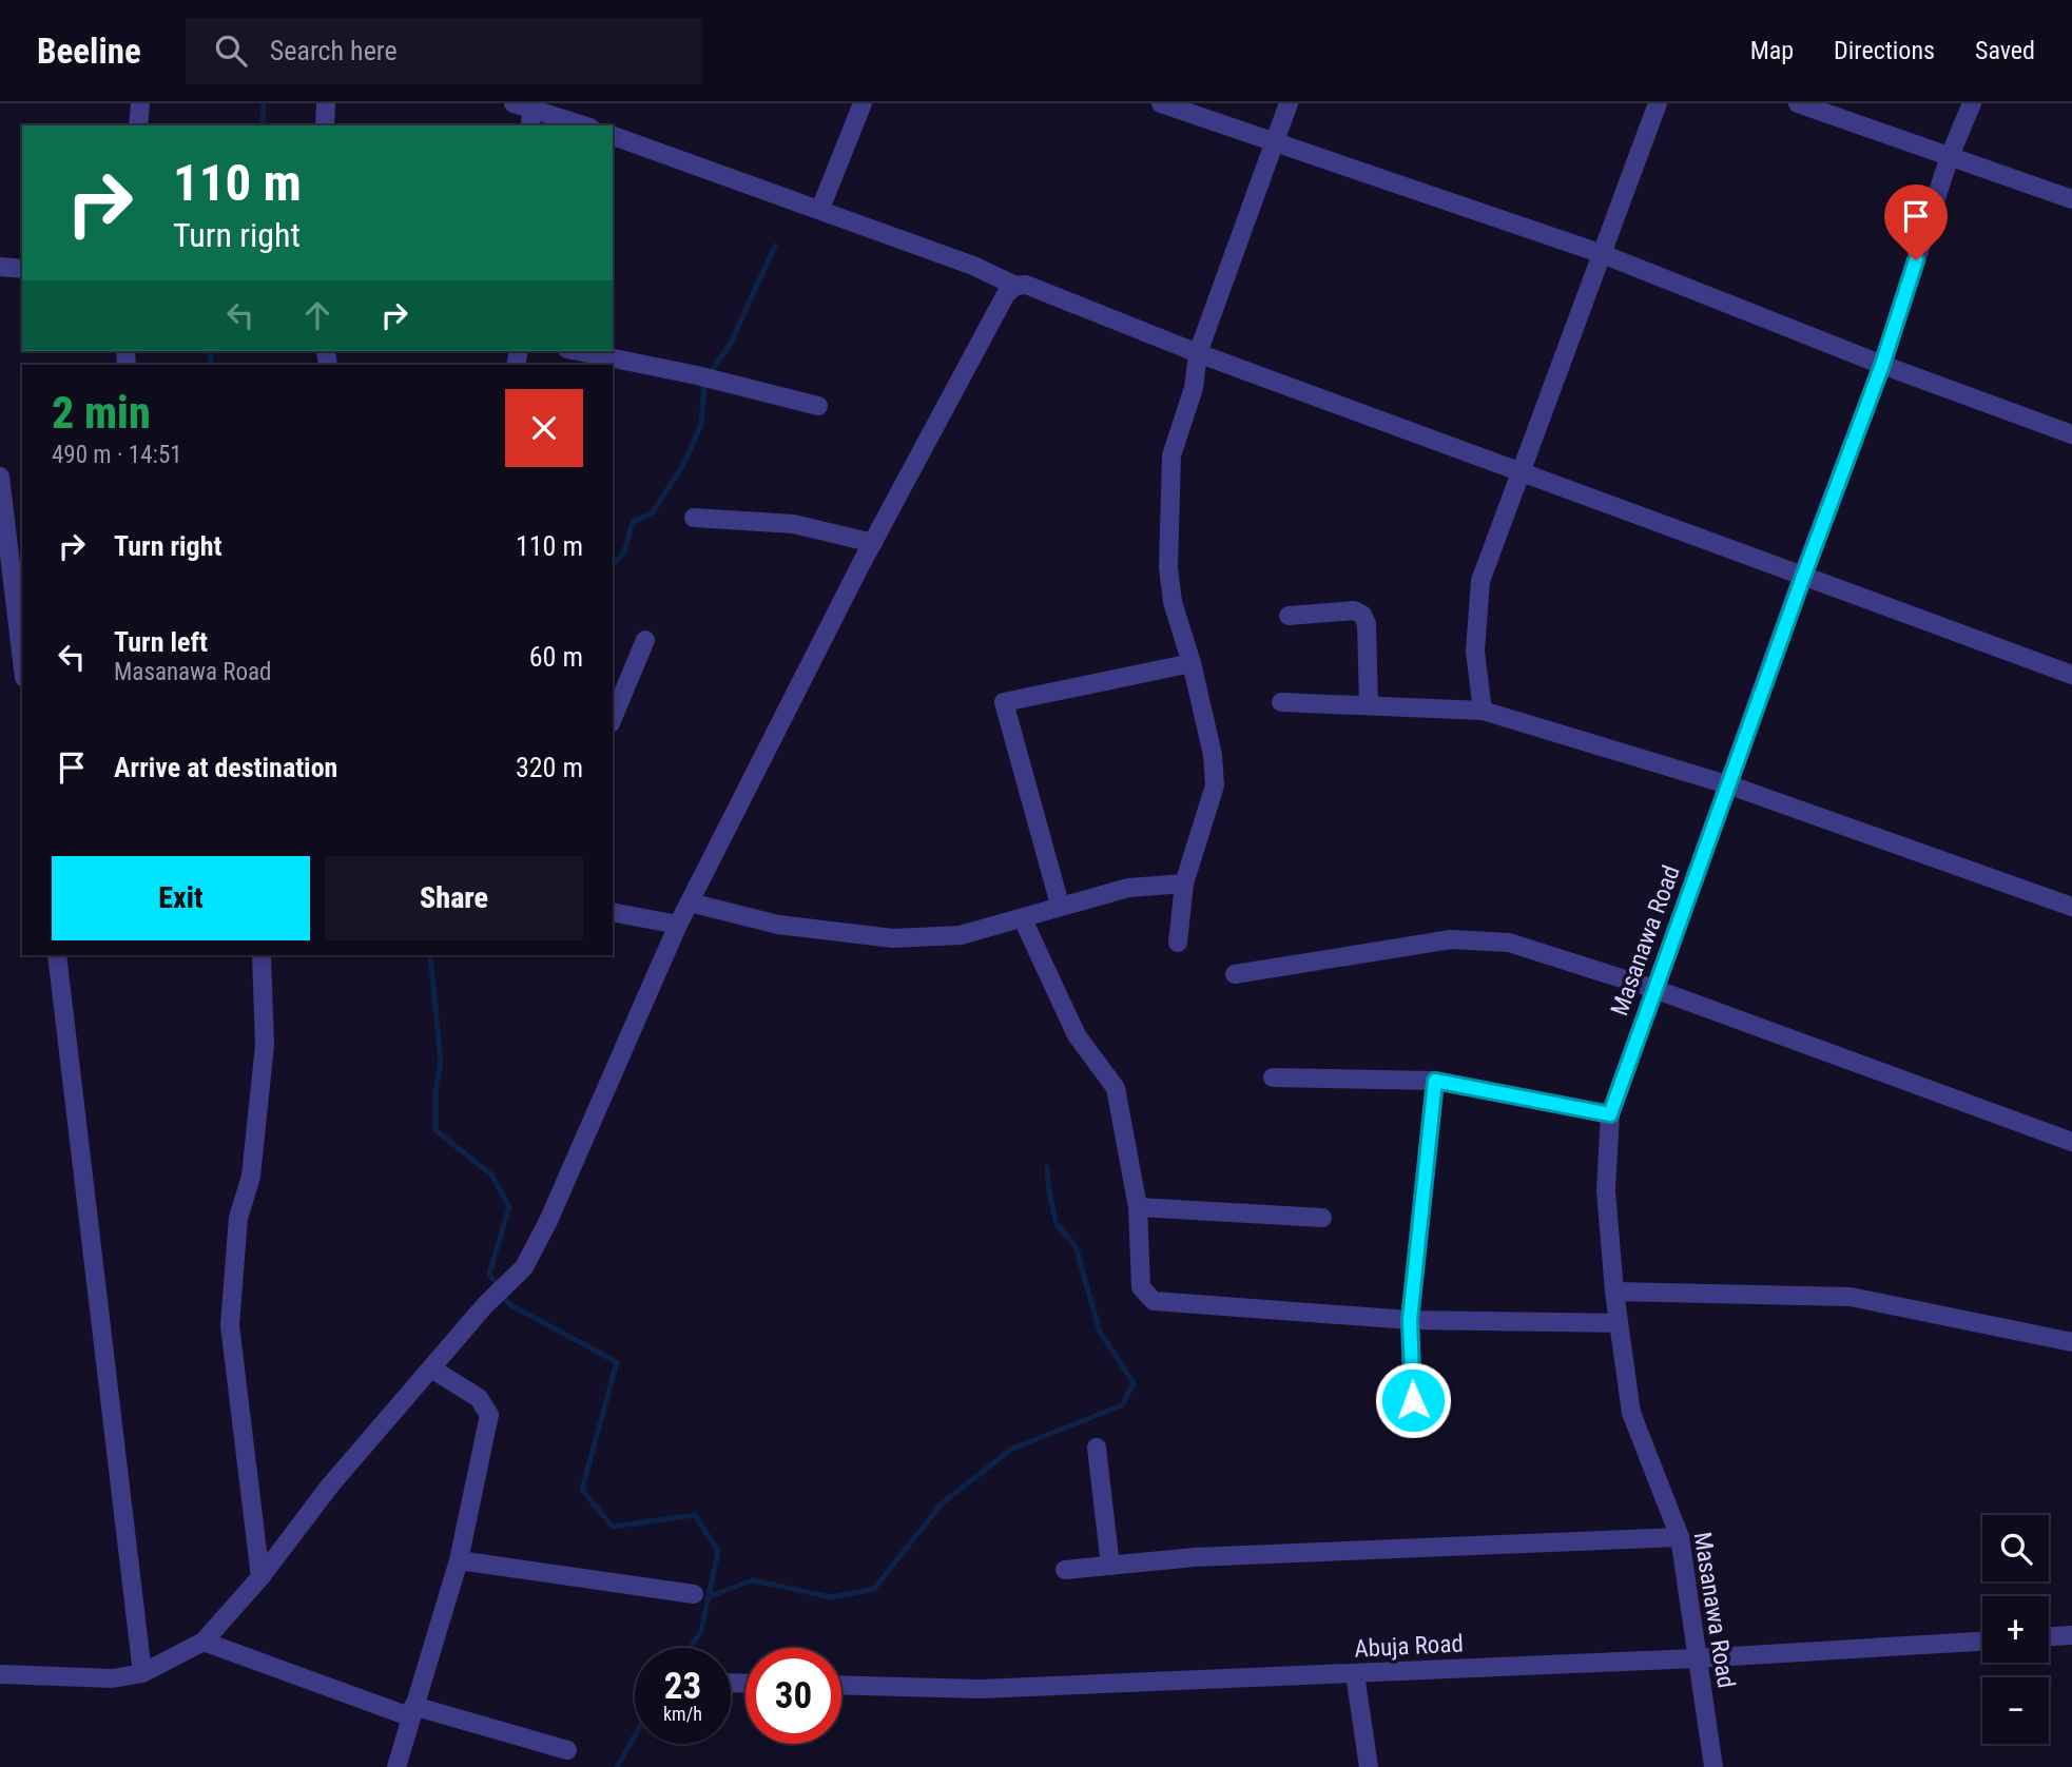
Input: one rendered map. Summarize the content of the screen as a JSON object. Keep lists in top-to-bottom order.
{
  "streets": {
    "street": ["Masanawa Road", "Abuja Road"]
  },
  "crossings": [
    ["Masanawa Road", "Abuja Road"]
  ],
  "page": {
    "header": "Beeline",
    "search": "Search here",
    "nav": ["Map", "Directions", "Saved"],
    "turn": ["110 m", "Turn right"],
    "heading": ["2 min", "490 m · 14:51"],
    "list": [
      {
        "name": "Turn right",
        "value": "110 m"
      },
      {
        "name": "Turn left",
        "note": "Masanawa Road",
        "value": "60 m"
      },
      {
        "name": "Arrive at destination",
        "value": "320 m"
      }
    ],
    "buttons": ["Exit", "Share"],
    "map_buttons": ["+", "−"],
    "speed": "23 km/h",
    "limit": "30"
  }
}
